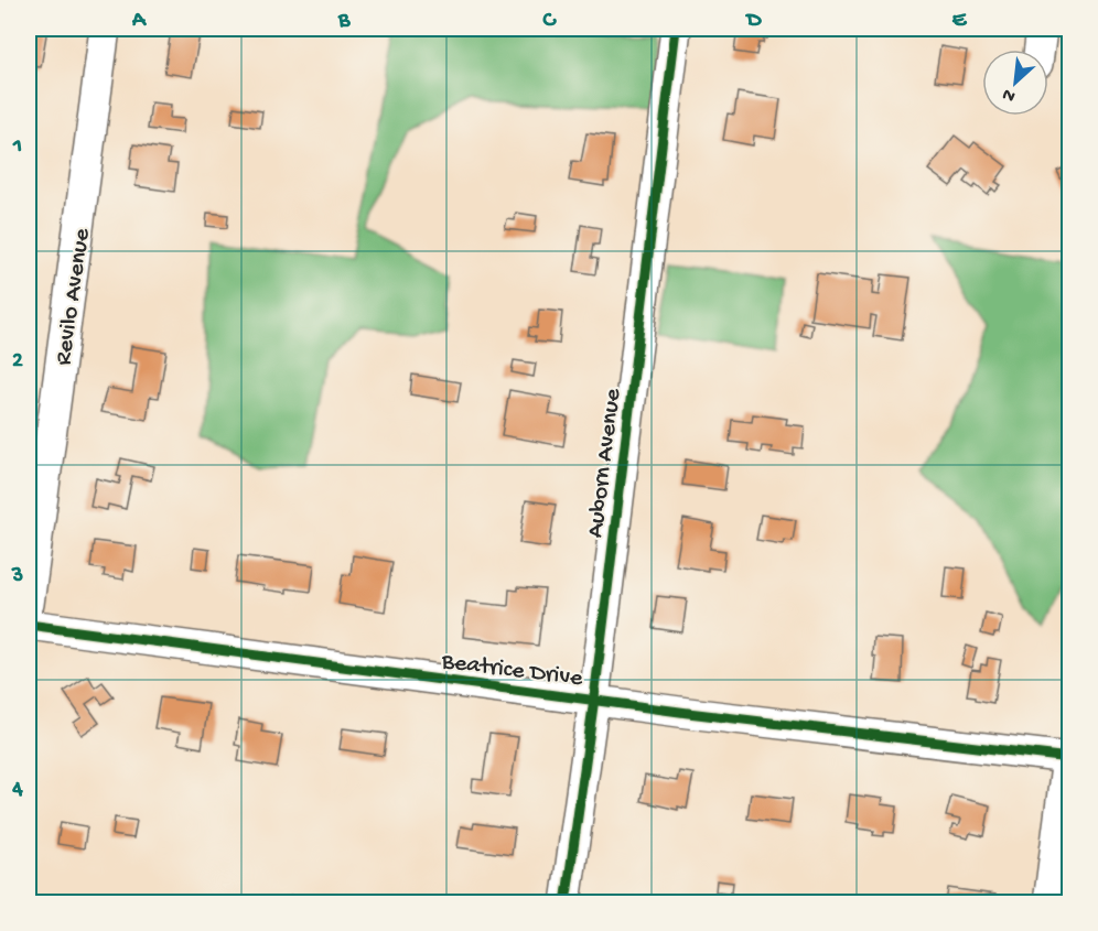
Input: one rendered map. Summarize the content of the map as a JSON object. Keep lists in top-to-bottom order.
{
  "streets": {
    "street": ["Revilo Avenue", "Auborn Avenue", "Beatrice Drive"]
  },
  "crossings": [
    ["Auborn Avenue", "Beatrice Drive"]
  ],
  "north": "bottom left",
  "grid": {
    "columns": [
      "A",
      "B",
      "C",
      "D",
      "E"
    ],
    "rows": [
      "1",
      "2",
      "3",
      "4"
    ]
  }
}
